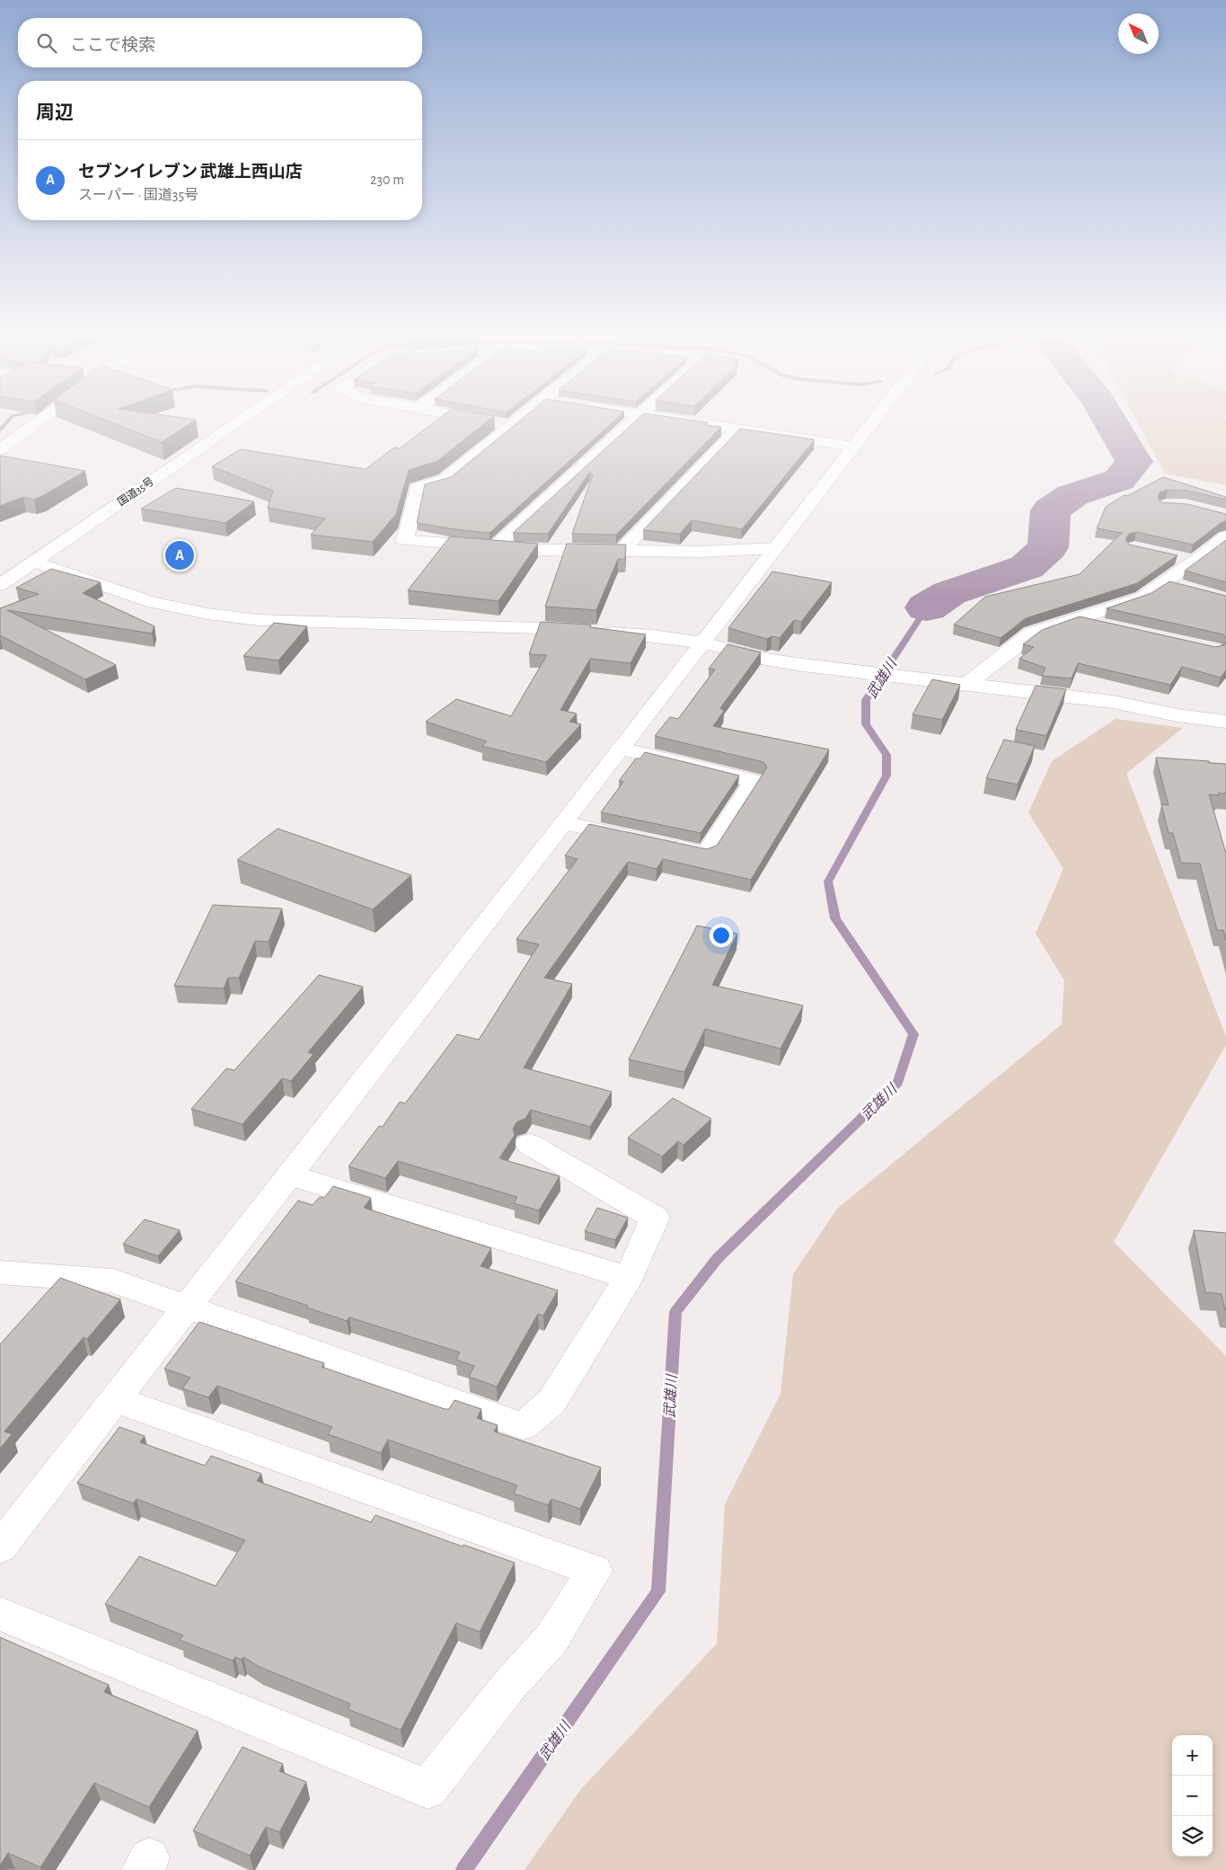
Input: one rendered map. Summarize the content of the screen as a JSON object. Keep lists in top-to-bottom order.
{
  "streets": {
    "main road": ["国道35号"]
  },
  "water": ["武雄川"],
  "north": "top left",
  "page": {
    "search": "ここで検索",
    "heading": "周辺",
    "list": [
      {
        "mark": "A",
        "name": "セブンイレブン 武雄上西山店",
        "note": "スーパー · 国道35号",
        "value": "230 m"
      }
    ],
    "pins": "A",
    "map_buttons": ["+", "−"]
  }
}
